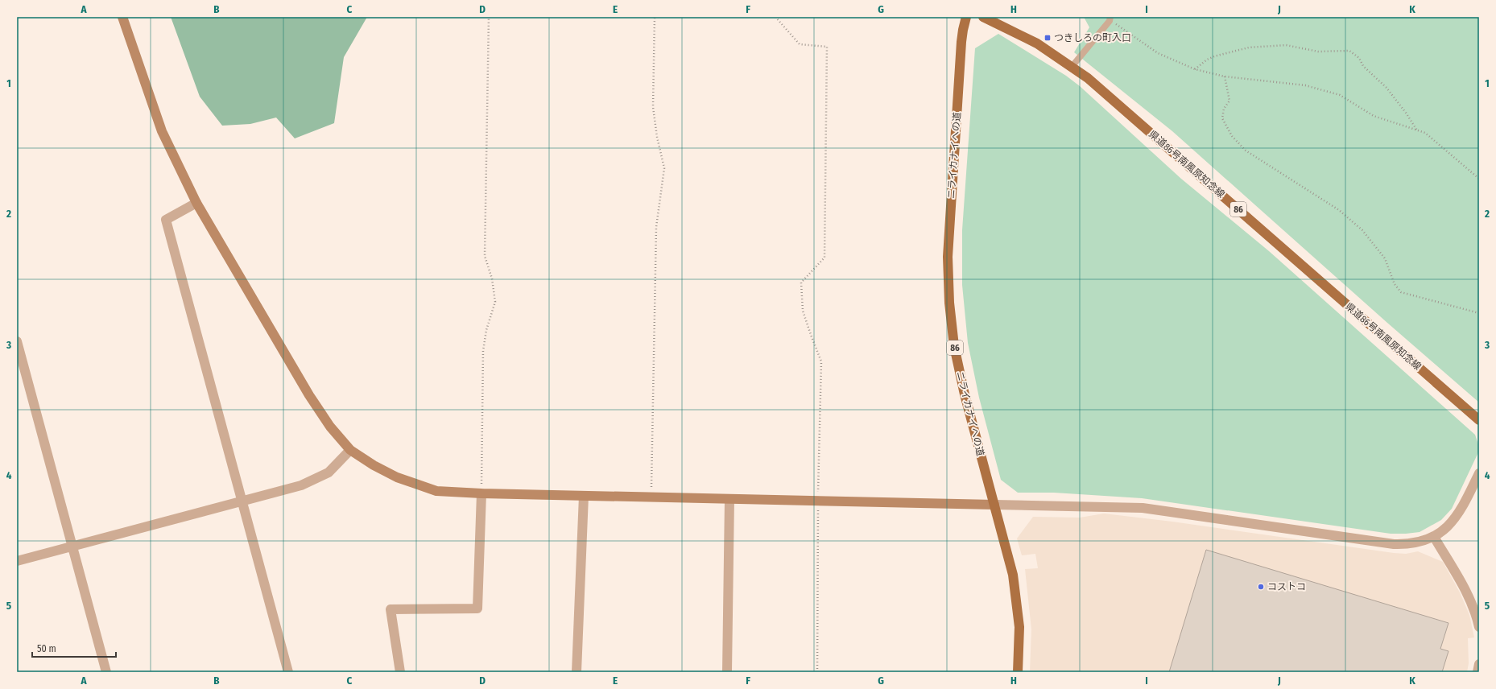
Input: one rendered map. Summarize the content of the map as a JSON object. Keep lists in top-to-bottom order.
{
  "streets": {
    "main road": ["ニライカナイへの道", "県道86号南風原知念線", "86"]
  },
  "places": {
    "transit": ["つきしろの町入口"],
    "other": ["コストコ"]
  },
  "scale_bar": "50 m",
  "grid": {
    "columns": [
      "A",
      "B",
      "C",
      "D",
      "E",
      "F",
      "G",
      "H",
      "I",
      "J",
      "K"
    ],
    "rows": [
      "1",
      "2",
      "3",
      "4",
      "5"
    ]
  }
}
